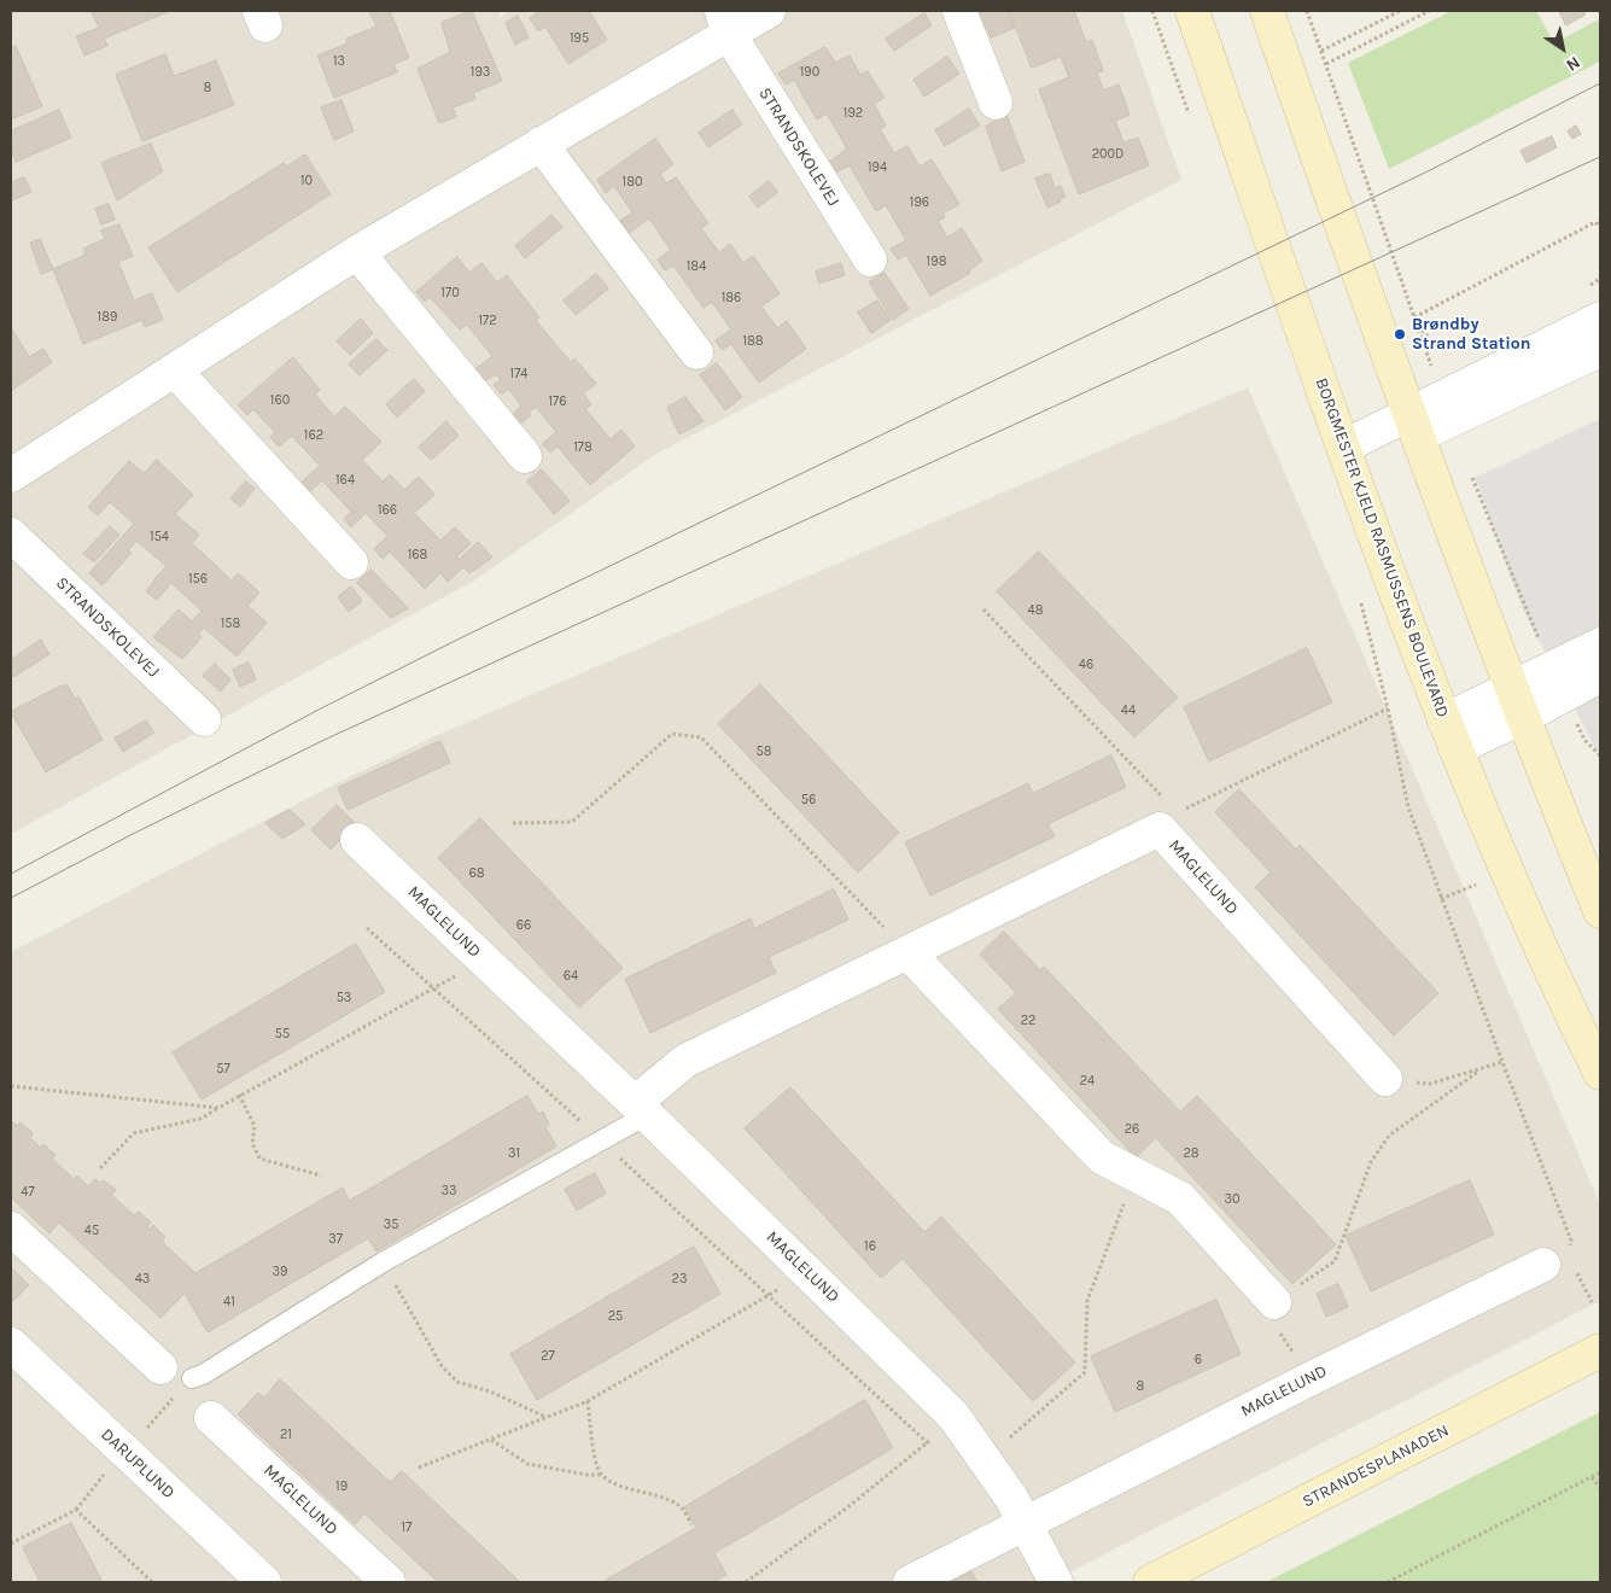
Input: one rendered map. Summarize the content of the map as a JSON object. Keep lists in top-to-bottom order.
{
  "streets": {
    "street": [
      "STRANDSKOLEVEJ",
      "BORGMESTER KJELD RASMUSSENS BOULEVARD",
      "MAGLELUND",
      "DARUPLUND",
      "STRANDESPLANADEN"
    ]
  },
  "places": ["Brøndby Strand Station"],
  "house_numbers": [
    "195",
    "13",
    "193",
    "190",
    "8",
    "192",
    "200D",
    "194",
    "10",
    "180",
    "196",
    "198",
    "184",
    "170",
    "186",
    "189",
    "172",
    "188",
    "174",
    "160",
    "176",
    "162",
    "178",
    "164",
    "166",
    "154",
    "168",
    "156",
    "48",
    "158",
    "46",
    "44",
    "58",
    "56",
    "68",
    "66",
    "64",
    "53",
    "22",
    "55",
    "57",
    "24",
    "26",
    "31",
    "28",
    "33",
    "47",
    "30",
    "35",
    "45",
    "37",
    "16",
    "39",
    "43",
    "23",
    "41",
    "25",
    "27",
    "6",
    "8",
    "21",
    "19",
    "17"
  ],
  "north": "bottom right"
}
